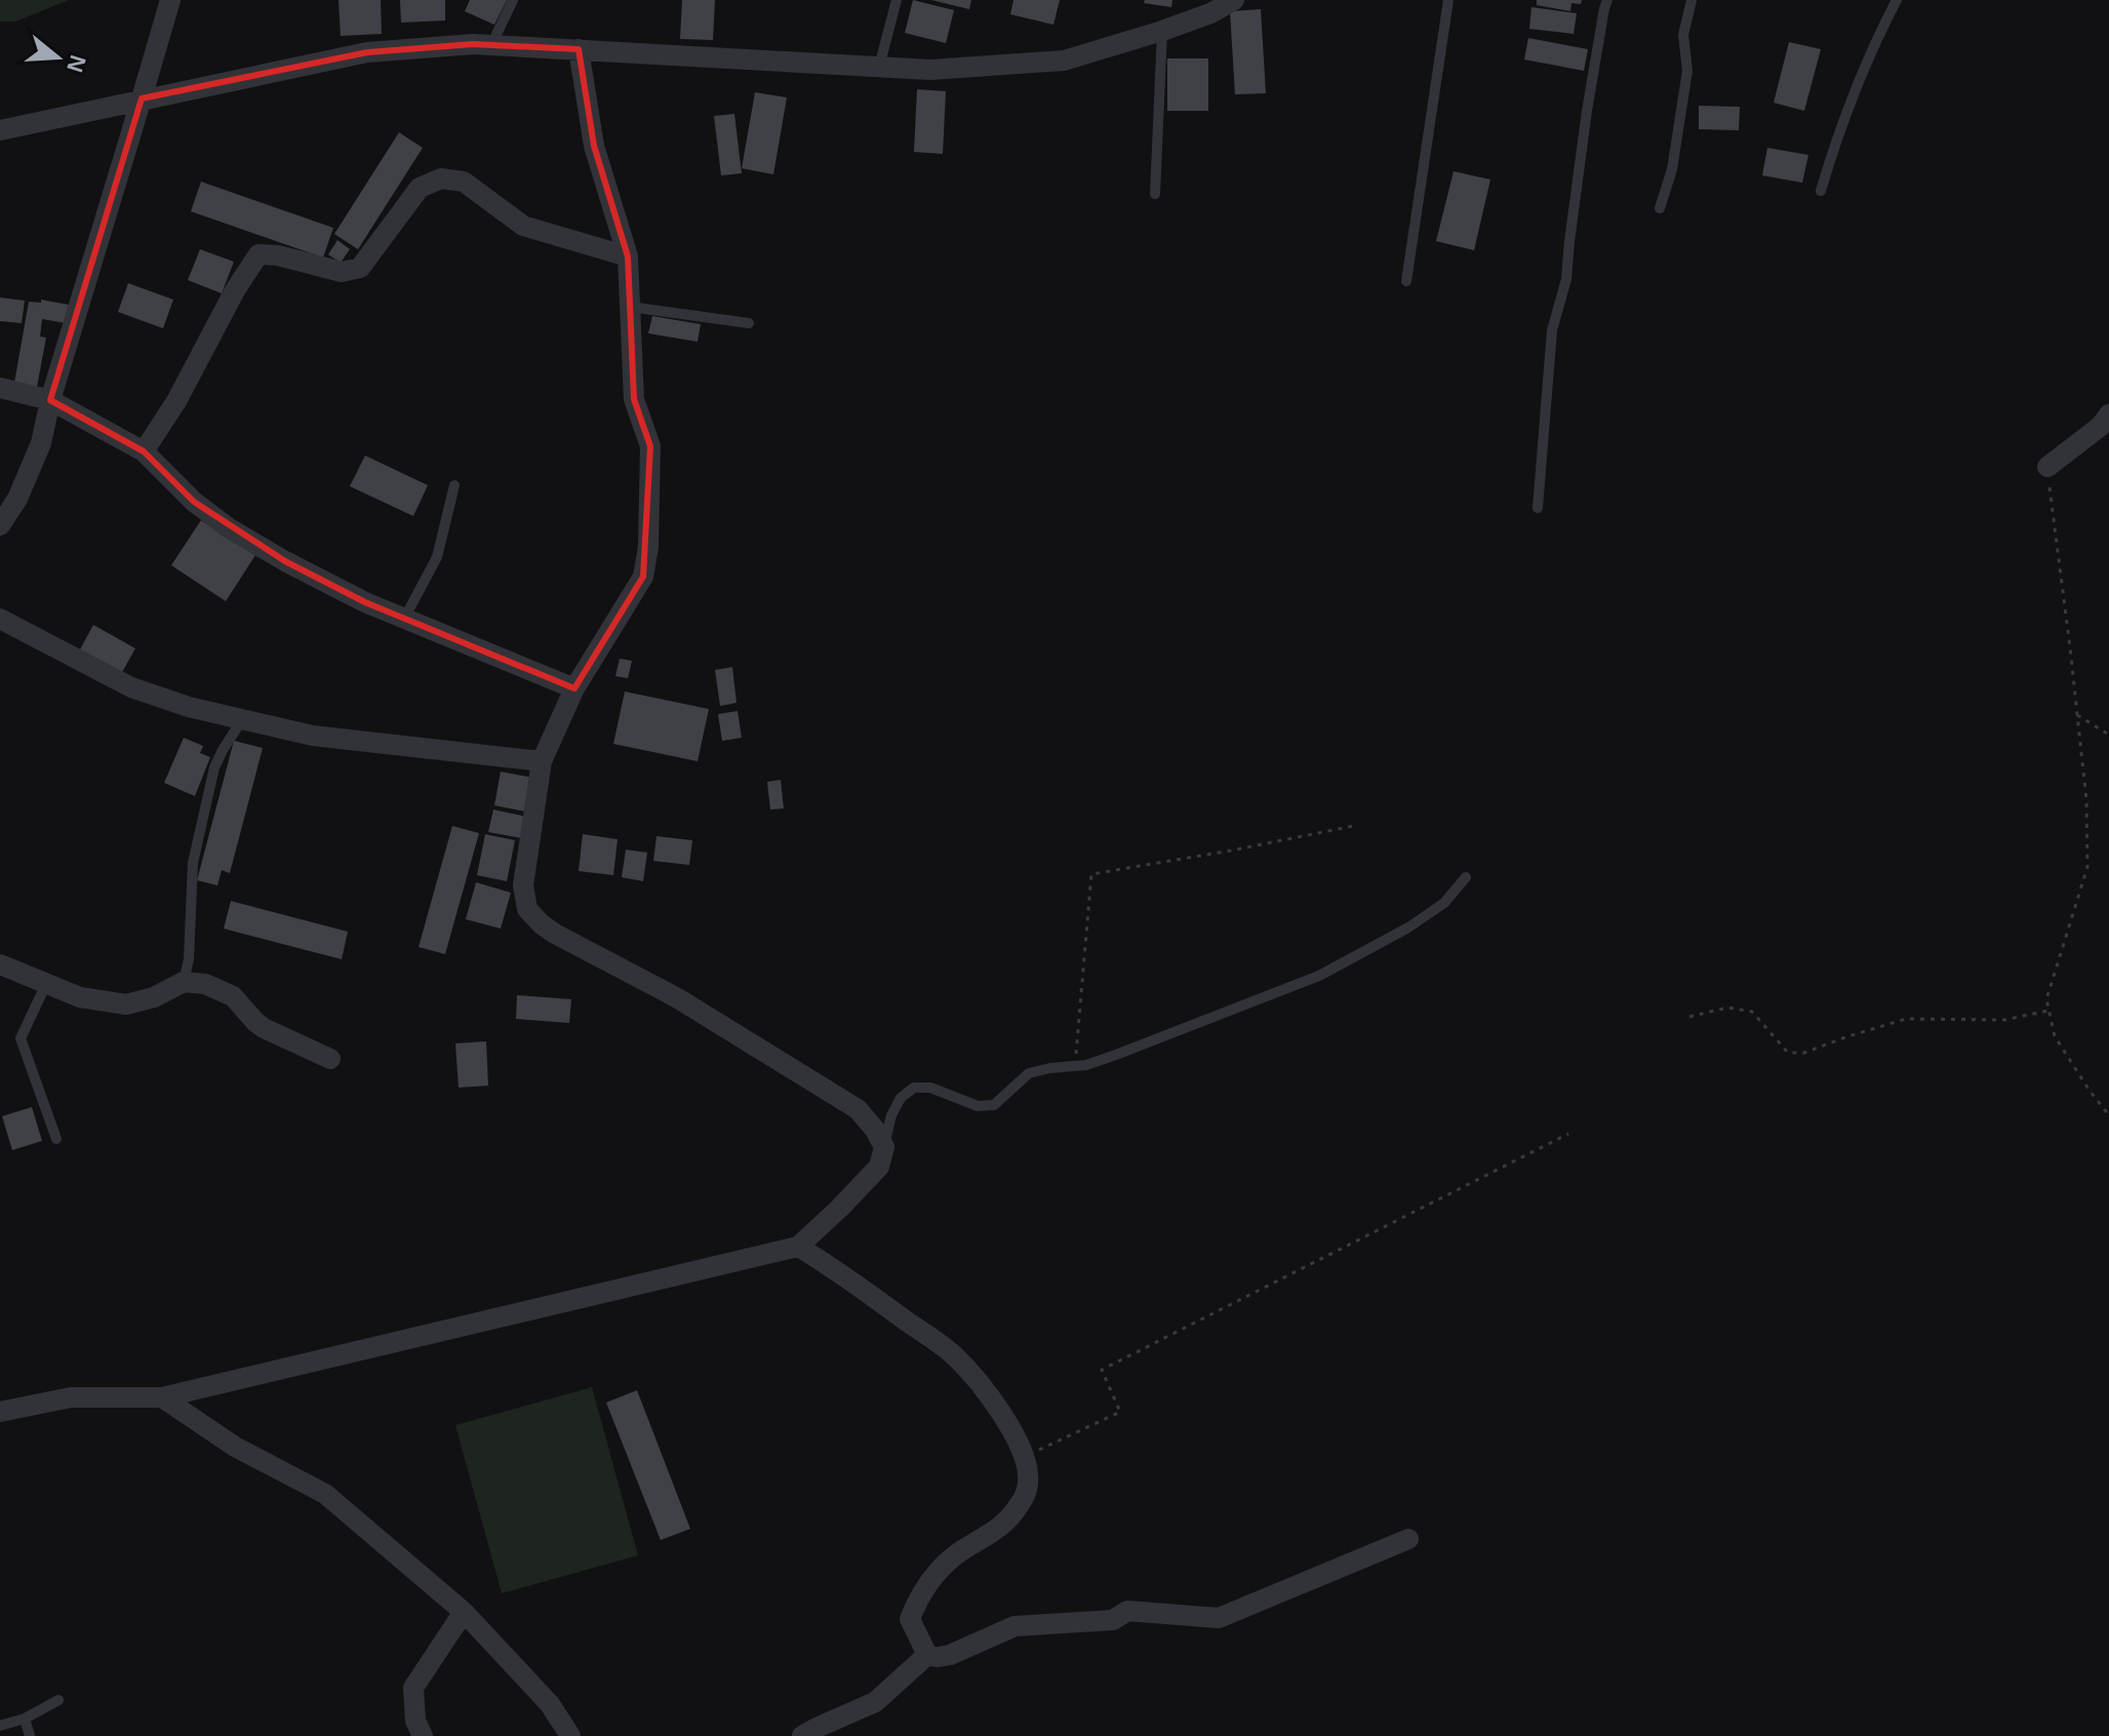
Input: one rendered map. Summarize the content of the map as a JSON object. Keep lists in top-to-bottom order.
{
  "north": "right"
}
